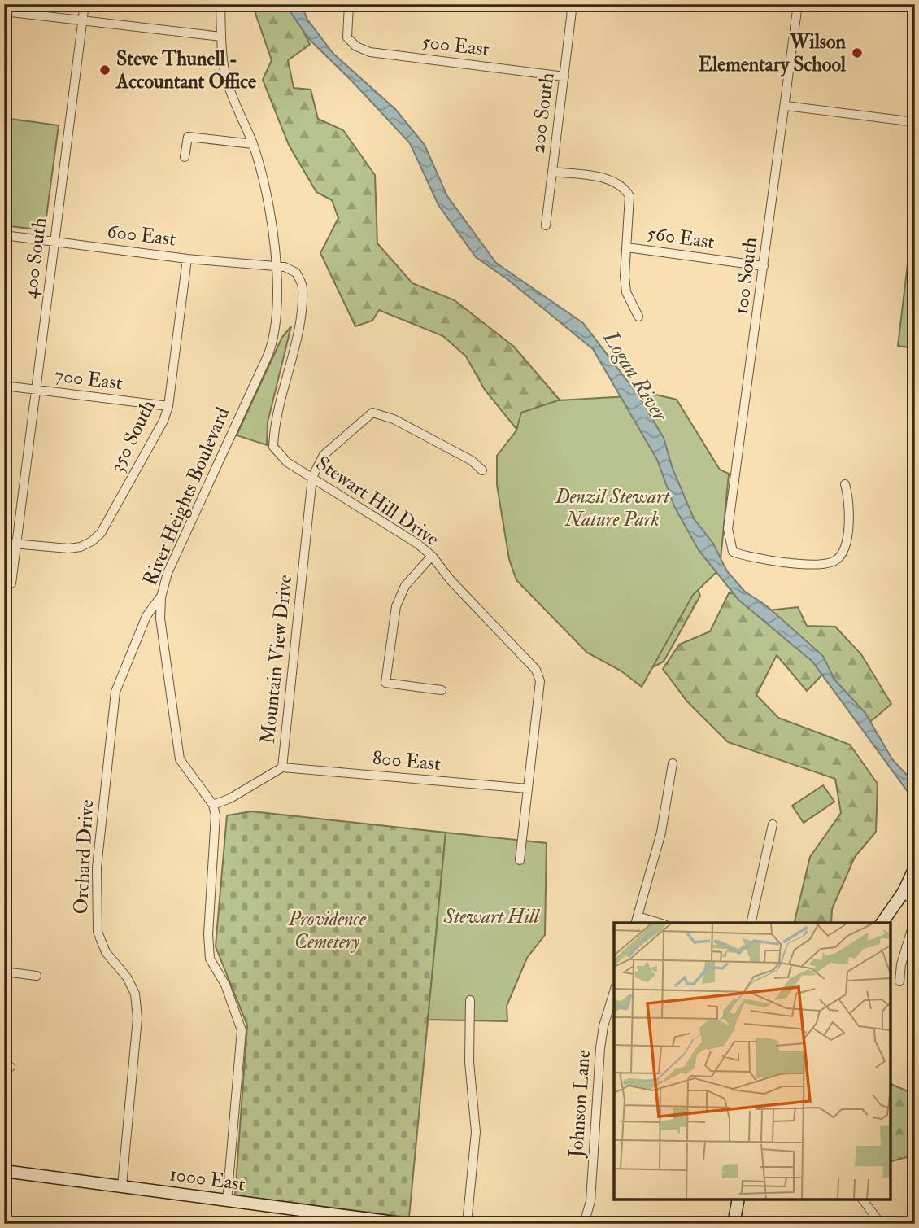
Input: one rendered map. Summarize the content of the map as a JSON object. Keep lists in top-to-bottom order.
{
  "streets": {
    "street": [
      "500 East",
      "200 South",
      "600 East",
      "560 East",
      "400 South",
      "100 South",
      "700 East",
      "350 South",
      "River Heights Boulevard",
      "Stewart Hill Drive",
      "Mountain View Drive",
      "800 East",
      "Orchard Drive",
      "Johnson Lane",
      "1000 East"
    ]
  },
  "crossings": [
    ["500 East", "200 South"],
    ["600 East", "400 South"],
    ["600 East", "350 South"],
    ["600 East", "River Heights Boulevard"],
    ["600 East", "Stewart Hill Drive"],
    ["560 East", "100 South"],
    ["400 South", "700 East"],
    ["400 South", "350 South"],
    ["700 East", "350 South"],
    ["River Heights Boulevard", "Stewart Hill Drive"],
    ["River Heights Boulevard", "Mountain View Drive"],
    ["River Heights Boulevard", "Orchard Drive"],
    ["Stewart Hill Drive", "Mountain View Drive"],
    ["Stewart Hill Drive", "800 East"],
    ["Mountain View Drive", "800 East"],
    ["Orchard Drive", "1000 East"]
  ],
  "water": ["Logan River"],
  "parks": ["Denzil Stewart Nature Park", "Stewart Hill", "Providence Cemetery"],
  "places": ["Wilson Elementary School", "Steve Thunell - Accountant Office"]
}
